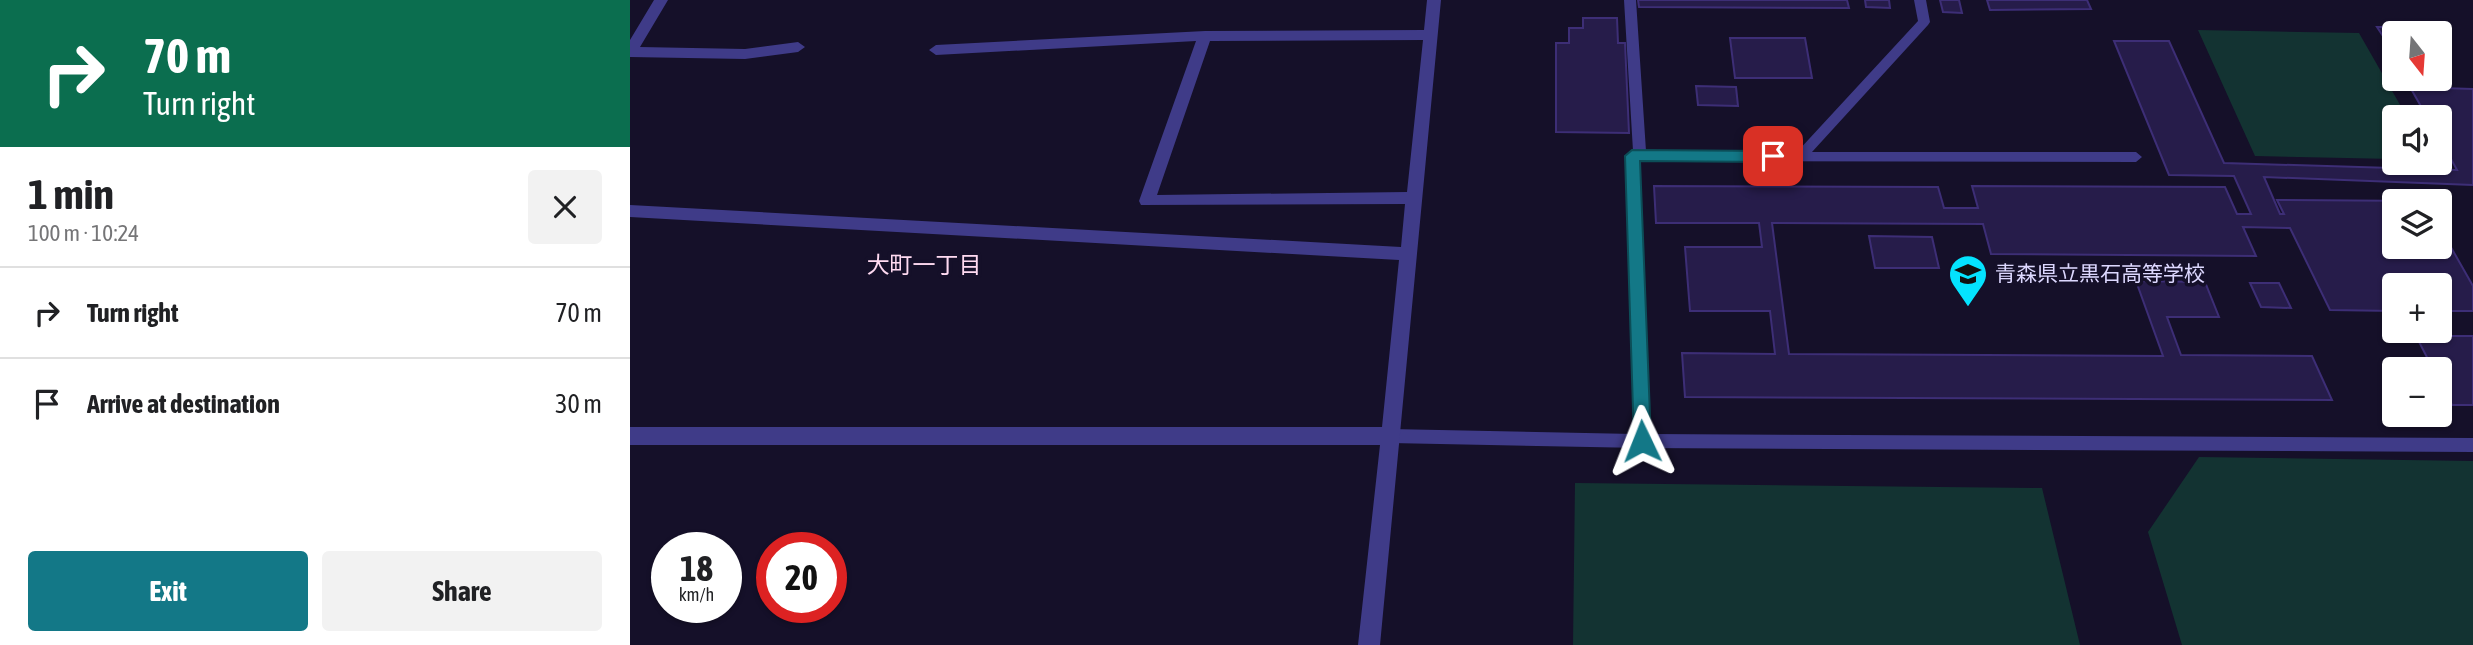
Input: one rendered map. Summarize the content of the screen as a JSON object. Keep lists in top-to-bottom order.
{
  "districts": ["大町一丁目"],
  "places": {
    "school or university": ["青森県立黒石高等学校"]
  },
  "north": "bottom",
  "page": {
    "turn": ["70 m", "Turn right"],
    "map_buttons": ["+", "−"],
    "heading": ["1 min", "100 m · 10:24"],
    "list": [
      {
        "name": "Turn right",
        "value": "70 m"
      },
      {
        "name": "Arrive at destination",
        "value": "30 m"
      }
    ],
    "speed": "18 km/h",
    "limit": "20",
    "buttons": ["Exit", "Share"]
  }
}
